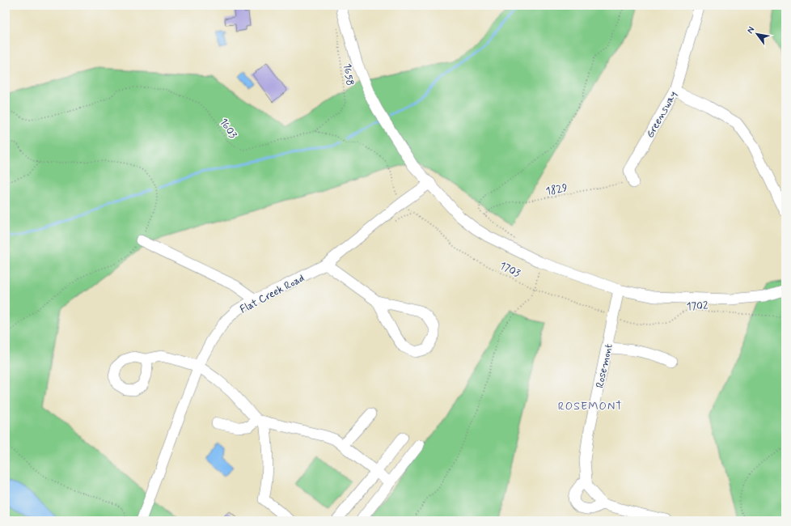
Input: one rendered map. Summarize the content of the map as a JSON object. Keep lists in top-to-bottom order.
{
  "streets": {
    "street": ["Greensway", "Flat Creek Road", "Rosemont"],
    "path": [
      "1658",
      "1603",
      "1829",
      "1703",
      "1702"
    ]
  },
  "crossings": [
    ["1658", "1603"],
    ["Greensway", "1829"],
    ["1603", "1703"],
    ["1603", "Flat Creek Road"],
    ["1703", "1702"],
    ["1703", "Rosemont"],
    ["1702", "Rosemont"]
  ],
  "districts": ["ROSEMONT"],
  "north": "top left"
}
